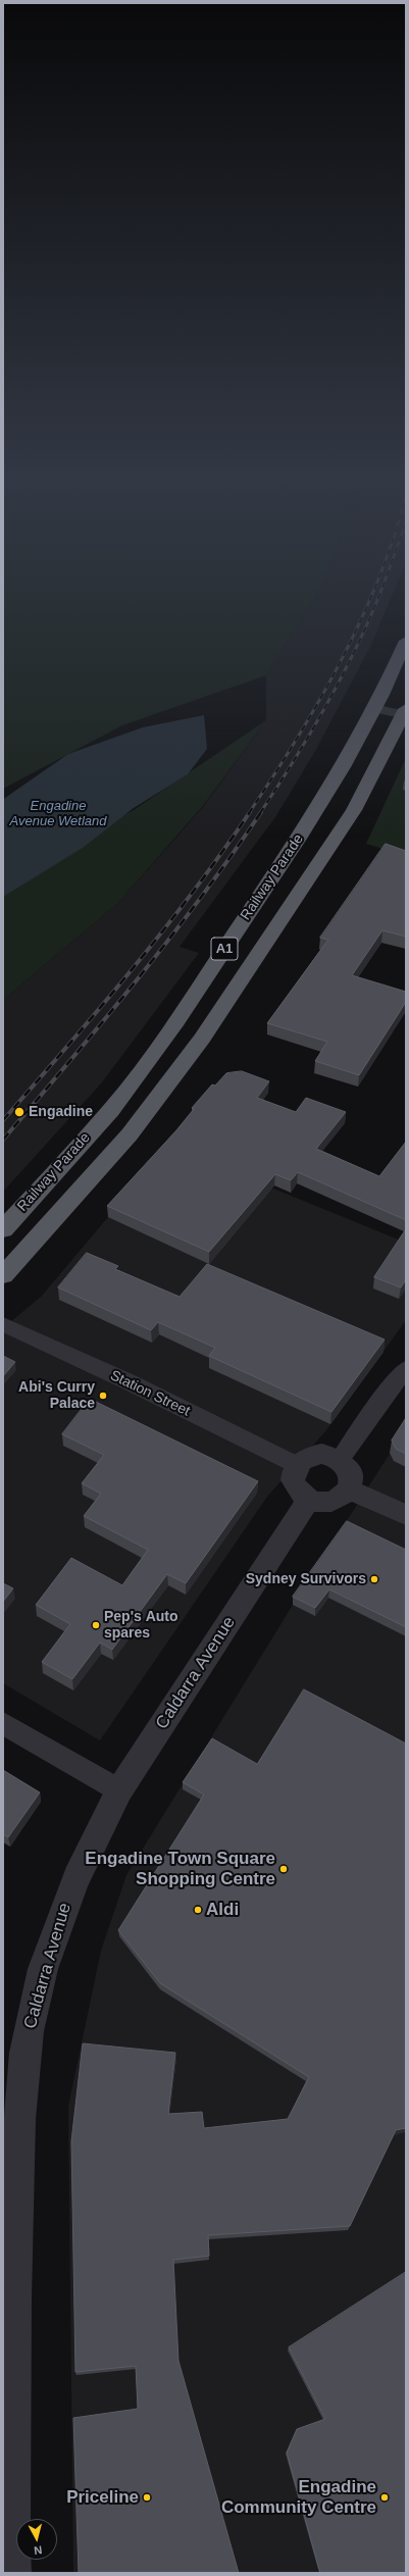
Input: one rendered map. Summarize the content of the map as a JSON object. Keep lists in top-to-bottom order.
{
  "streets": {
    "highway": ["Railway Parade", "A1"],
    "street": ["Station Street", "Caldarra Avenue"]
  },
  "crossings": [
    ["Station Street", "Caldarra Avenue"]
  ],
  "water": ["Engadine Avenue Wetland"],
  "places": [
    "Engadine",
    "Abi's Curry Palace",
    "Sydney Survivors",
    "Pep's Auto spares",
    "Engadine Town Square Shopping Centre",
    "Aldi",
    "Priceline",
    "Engadine Community Centre"
  ],
  "north": "bottom"
}
